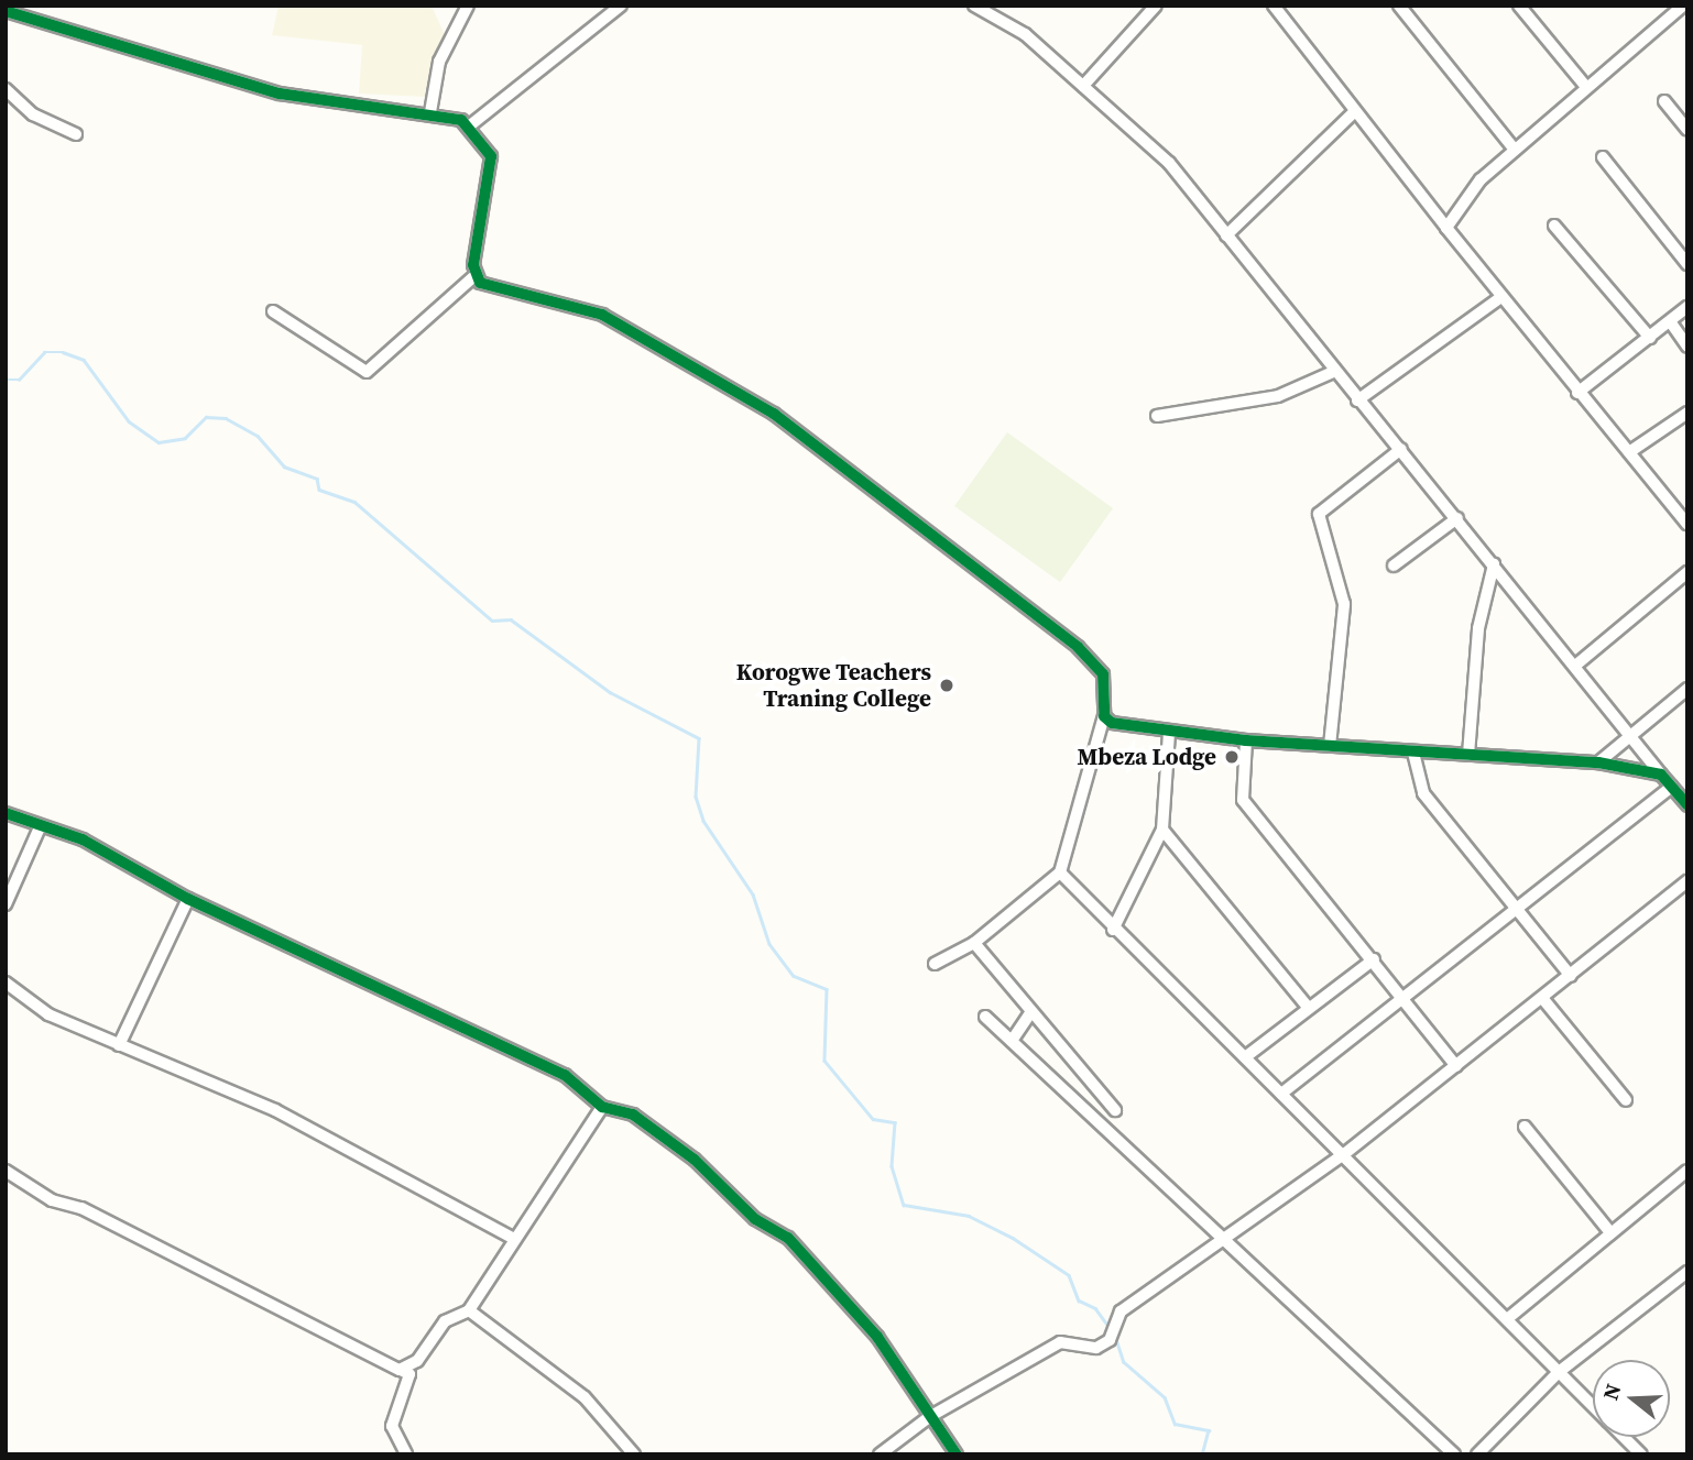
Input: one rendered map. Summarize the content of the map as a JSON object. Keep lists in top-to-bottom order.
{
  "places": ["Korogwe Teachers Traning College", "Mbeza Lodge"],
  "north": "left"
}
